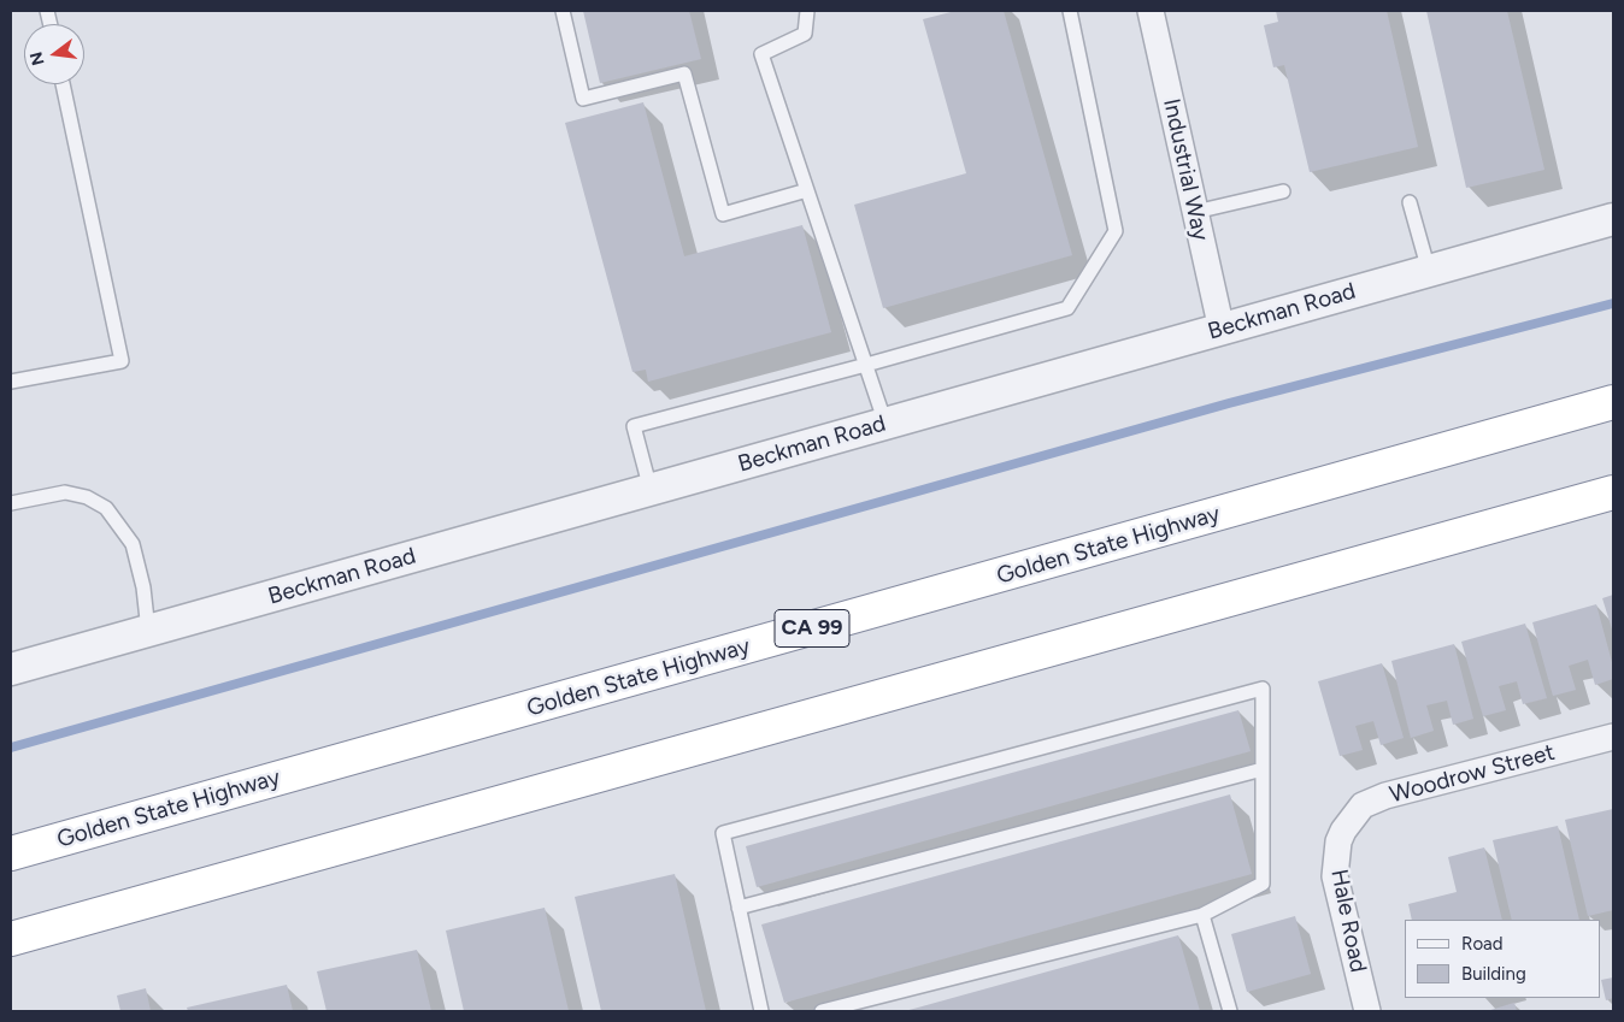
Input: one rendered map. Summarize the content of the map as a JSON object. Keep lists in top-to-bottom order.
{
  "streets": {
    "highway": ["Golden State Highway", "CA 99"],
    "street": [
      "Industrial Way",
      "Beckman Road",
      "Woodrow Street",
      "Hale Road"
    ]
  },
  "crossings": [
    ["Industrial Way", "Beckman Road"],
    ["Woodrow Street", "Hale Road"]
  ],
  "legend": ["Road", "Building"],
  "north": "left"
}
